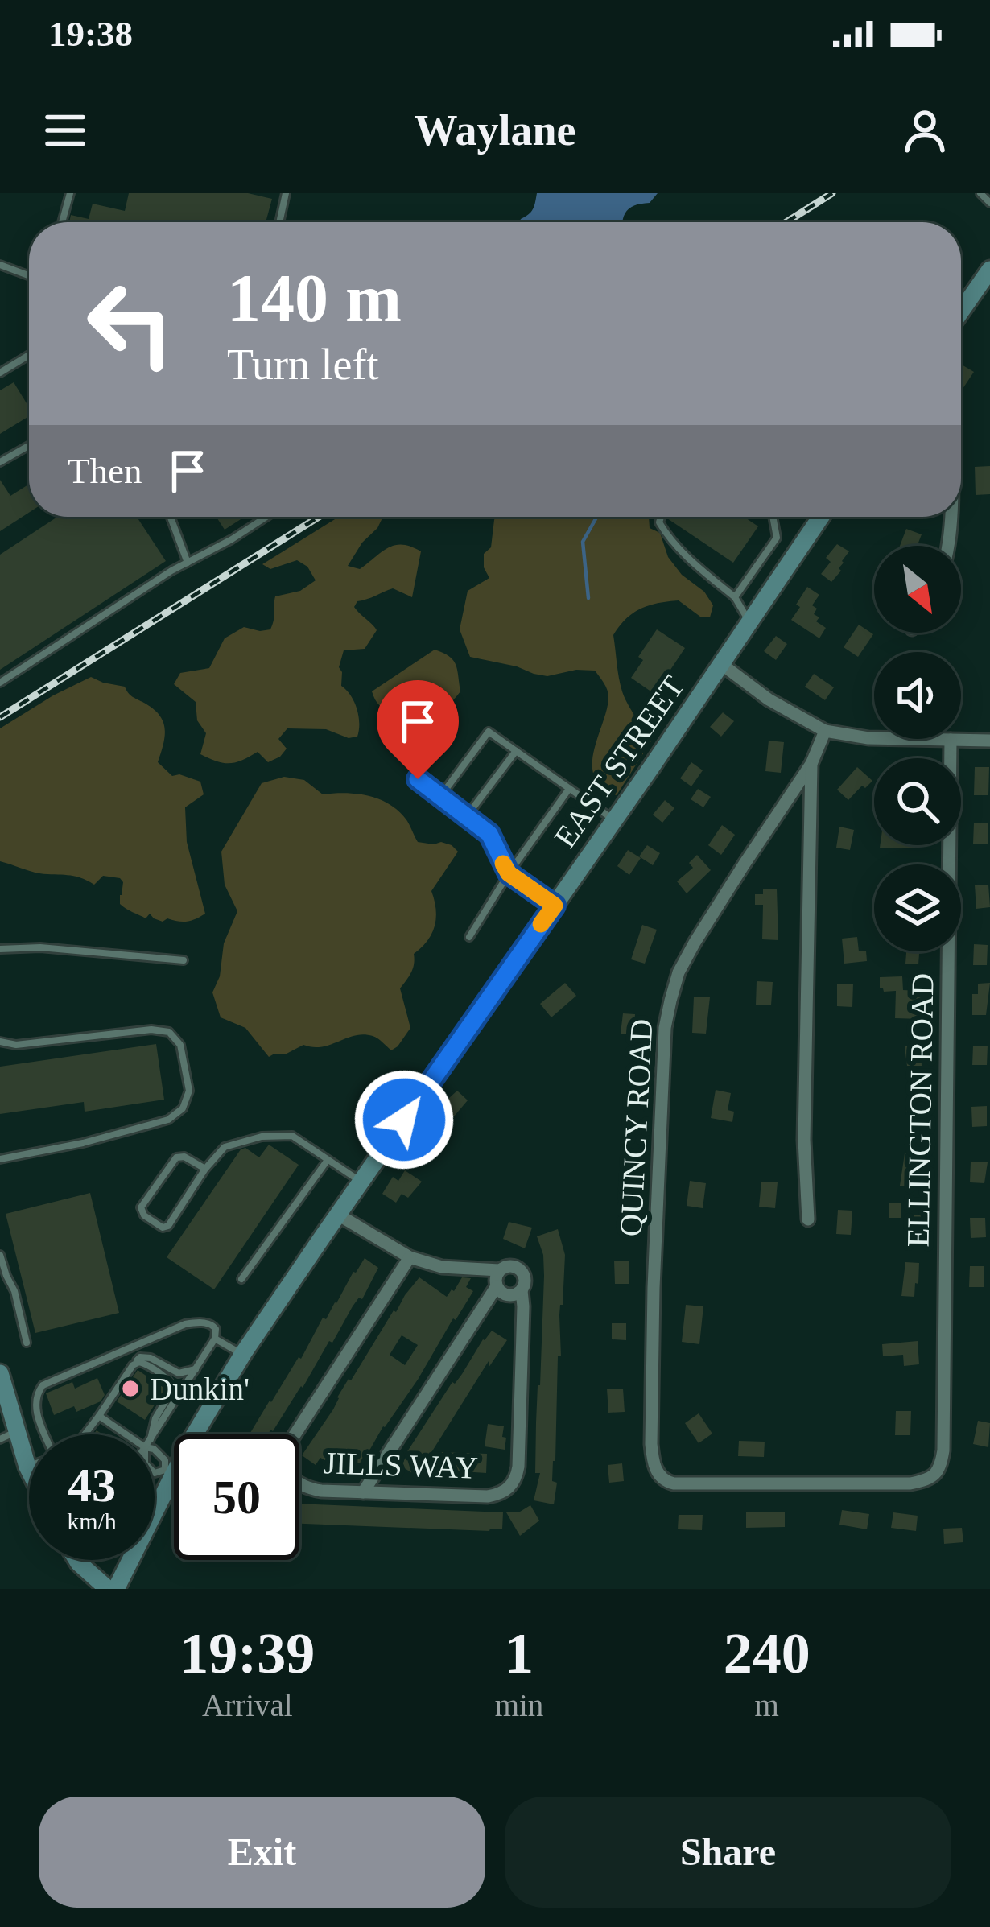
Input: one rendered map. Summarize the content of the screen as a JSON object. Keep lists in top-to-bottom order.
{
  "streets": {
    "main road": ["EAST STREET"],
    "street": ["ELLINGTON ROAD", "QUINCY ROAD", "JILLS WAY"]
  },
  "crossings": [
    ["ELLINGTON ROAD", "QUINCY ROAD"]
  ],
  "places": ["Dunkin'"],
  "north": "bottom right",
  "page": {
    "status": "19:38",
    "header": "Waylane",
    "turn": ["140 m", "Turn left"],
    "then": "Then",
    "speed": "43 km/h",
    "limit": "50",
    "eta": [
      "19:39",
      "Arrival",
      "1",
      "min",
      "240",
      "m"
    ],
    "buttons": ["Exit", "Share"]
  }
}
